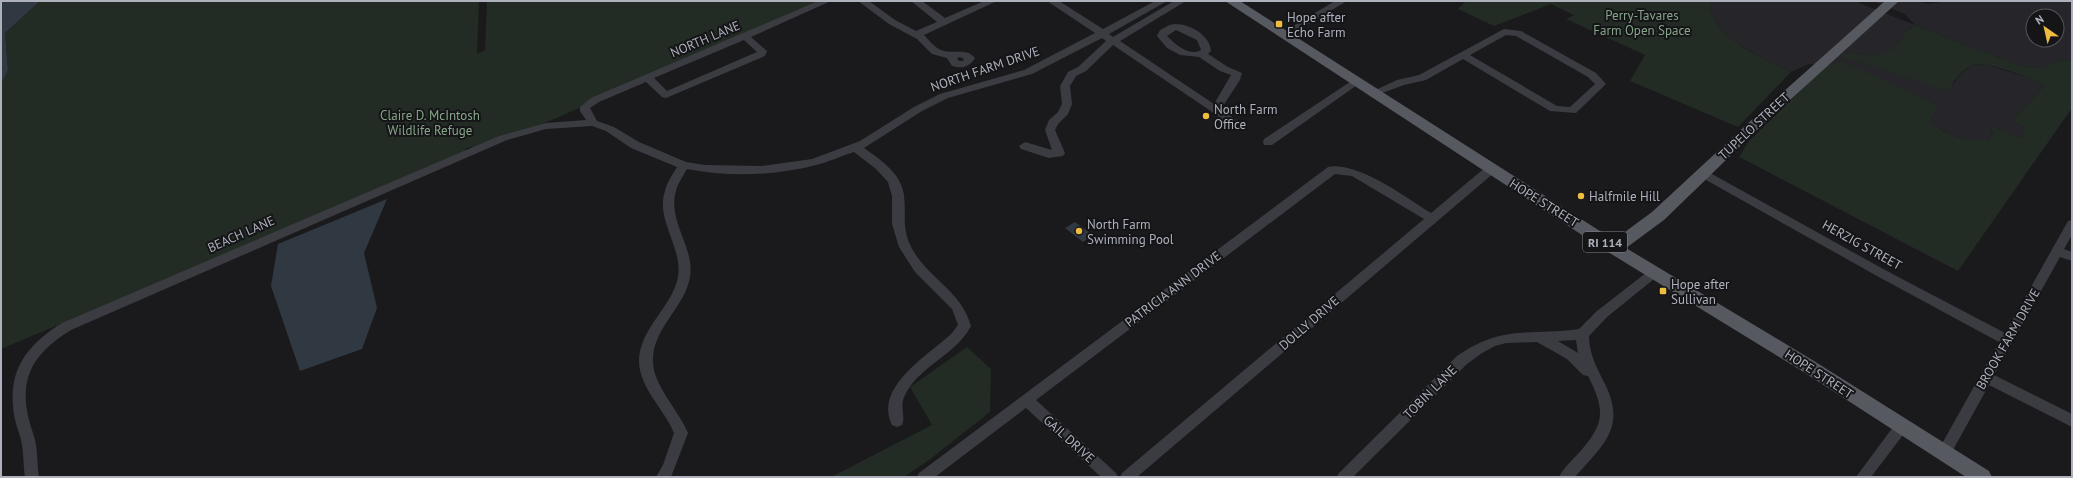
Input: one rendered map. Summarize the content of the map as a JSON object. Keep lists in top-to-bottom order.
{
  "streets": {
    "main road": ["TUPELO STREET", "HOPE STREET", "RI 114"],
    "street": [
      "NORTH LANE",
      "NORTH FARM DRIVE",
      "BEACH LANE",
      "HERZIG STREET",
      "PATRICIA ANN DRIVE",
      "DOLLY DRIVE",
      "BROOK FARM DRIVE",
      "TOBIN LANE",
      "GAIL DRIVE"
    ]
  },
  "crossings": [
    ["NORTH LANE", "NORTH FARM DRIVE"],
    ["NORTH LANE", "BEACH LANE"],
    ["NORTH FARM DRIVE", "BEACH LANE"],
    ["TUPELO STREET", "HOPE STREET"],
    ["TUPELO STREET", "HERZIG STREET"],
    ["HOPE STREET", "DOLLY DRIVE"],
    ["HOPE STREET", "BROOK FARM DRIVE"],
    ["HERZIG STREET", "BROOK FARM DRIVE"],
    ["PATRICIA ANN DRIVE", "DOLLY DRIVE"],
    ["PATRICIA ANN DRIVE", "GAIL DRIVE"]
  ],
  "parks": ["Perry-Tavares Farm Open Space", "Claire D. McIntosh Wildlife Refuge"],
  "places": {
    "transit": ["Hope after Echo Farm", "Hope after Sullivan"],
    "other": ["North Farm Office", "Halfmile Hill", "North Farm Swimming Pool"]
  },
  "north": "top left"
}
